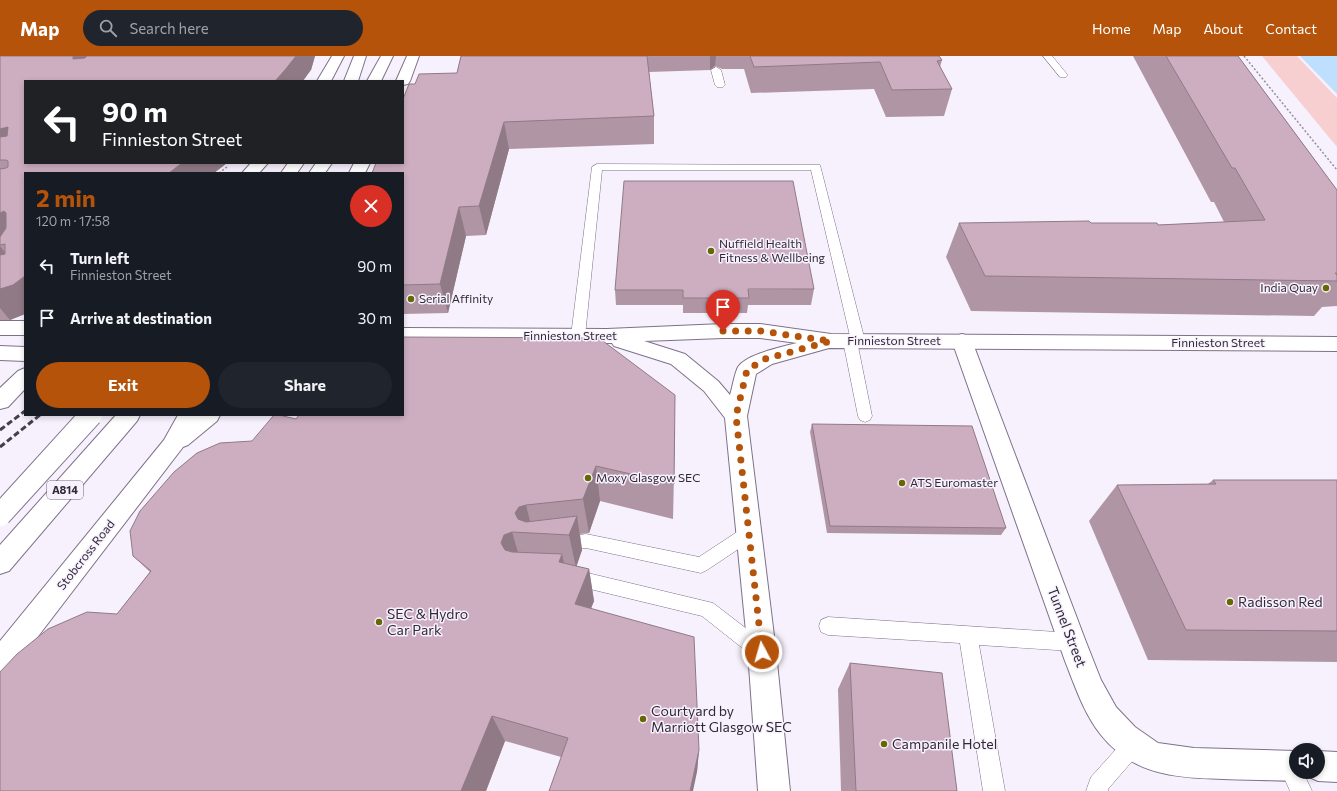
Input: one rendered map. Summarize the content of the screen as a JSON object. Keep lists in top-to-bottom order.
{
  "streets": {
    "street": [
      "Finnieston Street",
      "A814",
      "Stobcross Road",
      "Tunnel Street"
    ]
  },
  "crossings": [
    ["Finnieston Street", "Tunnel Street"]
  ],
  "places": [
    "Nuffield Health Fitness & Wellbeing",
    "India Quay",
    "Serial Affinity",
    "Moxy Glasgow SEC",
    "ATS Euromaster",
    "Radisson Red",
    "SEC & Hydro Car Park",
    "Courtyard by Marriott Glasgow SEC",
    "Campanile Hotel"
  ],
  "page": {
    "header": "Map",
    "search": "Search here",
    "nav": [
      "Home",
      "Map",
      "About",
      "Contact"
    ],
    "turn": ["90 m", "Finnieston Street"],
    "heading": ["2 min", "120 m · 17:58"],
    "list": [
      {
        "name": "Turn left",
        "note": "Finnieston Street",
        "value": "90 m"
      },
      {
        "name": "Arrive at destination",
        "value": "30 m"
      }
    ],
    "buttons": ["Exit", "Share"]
  }
}
